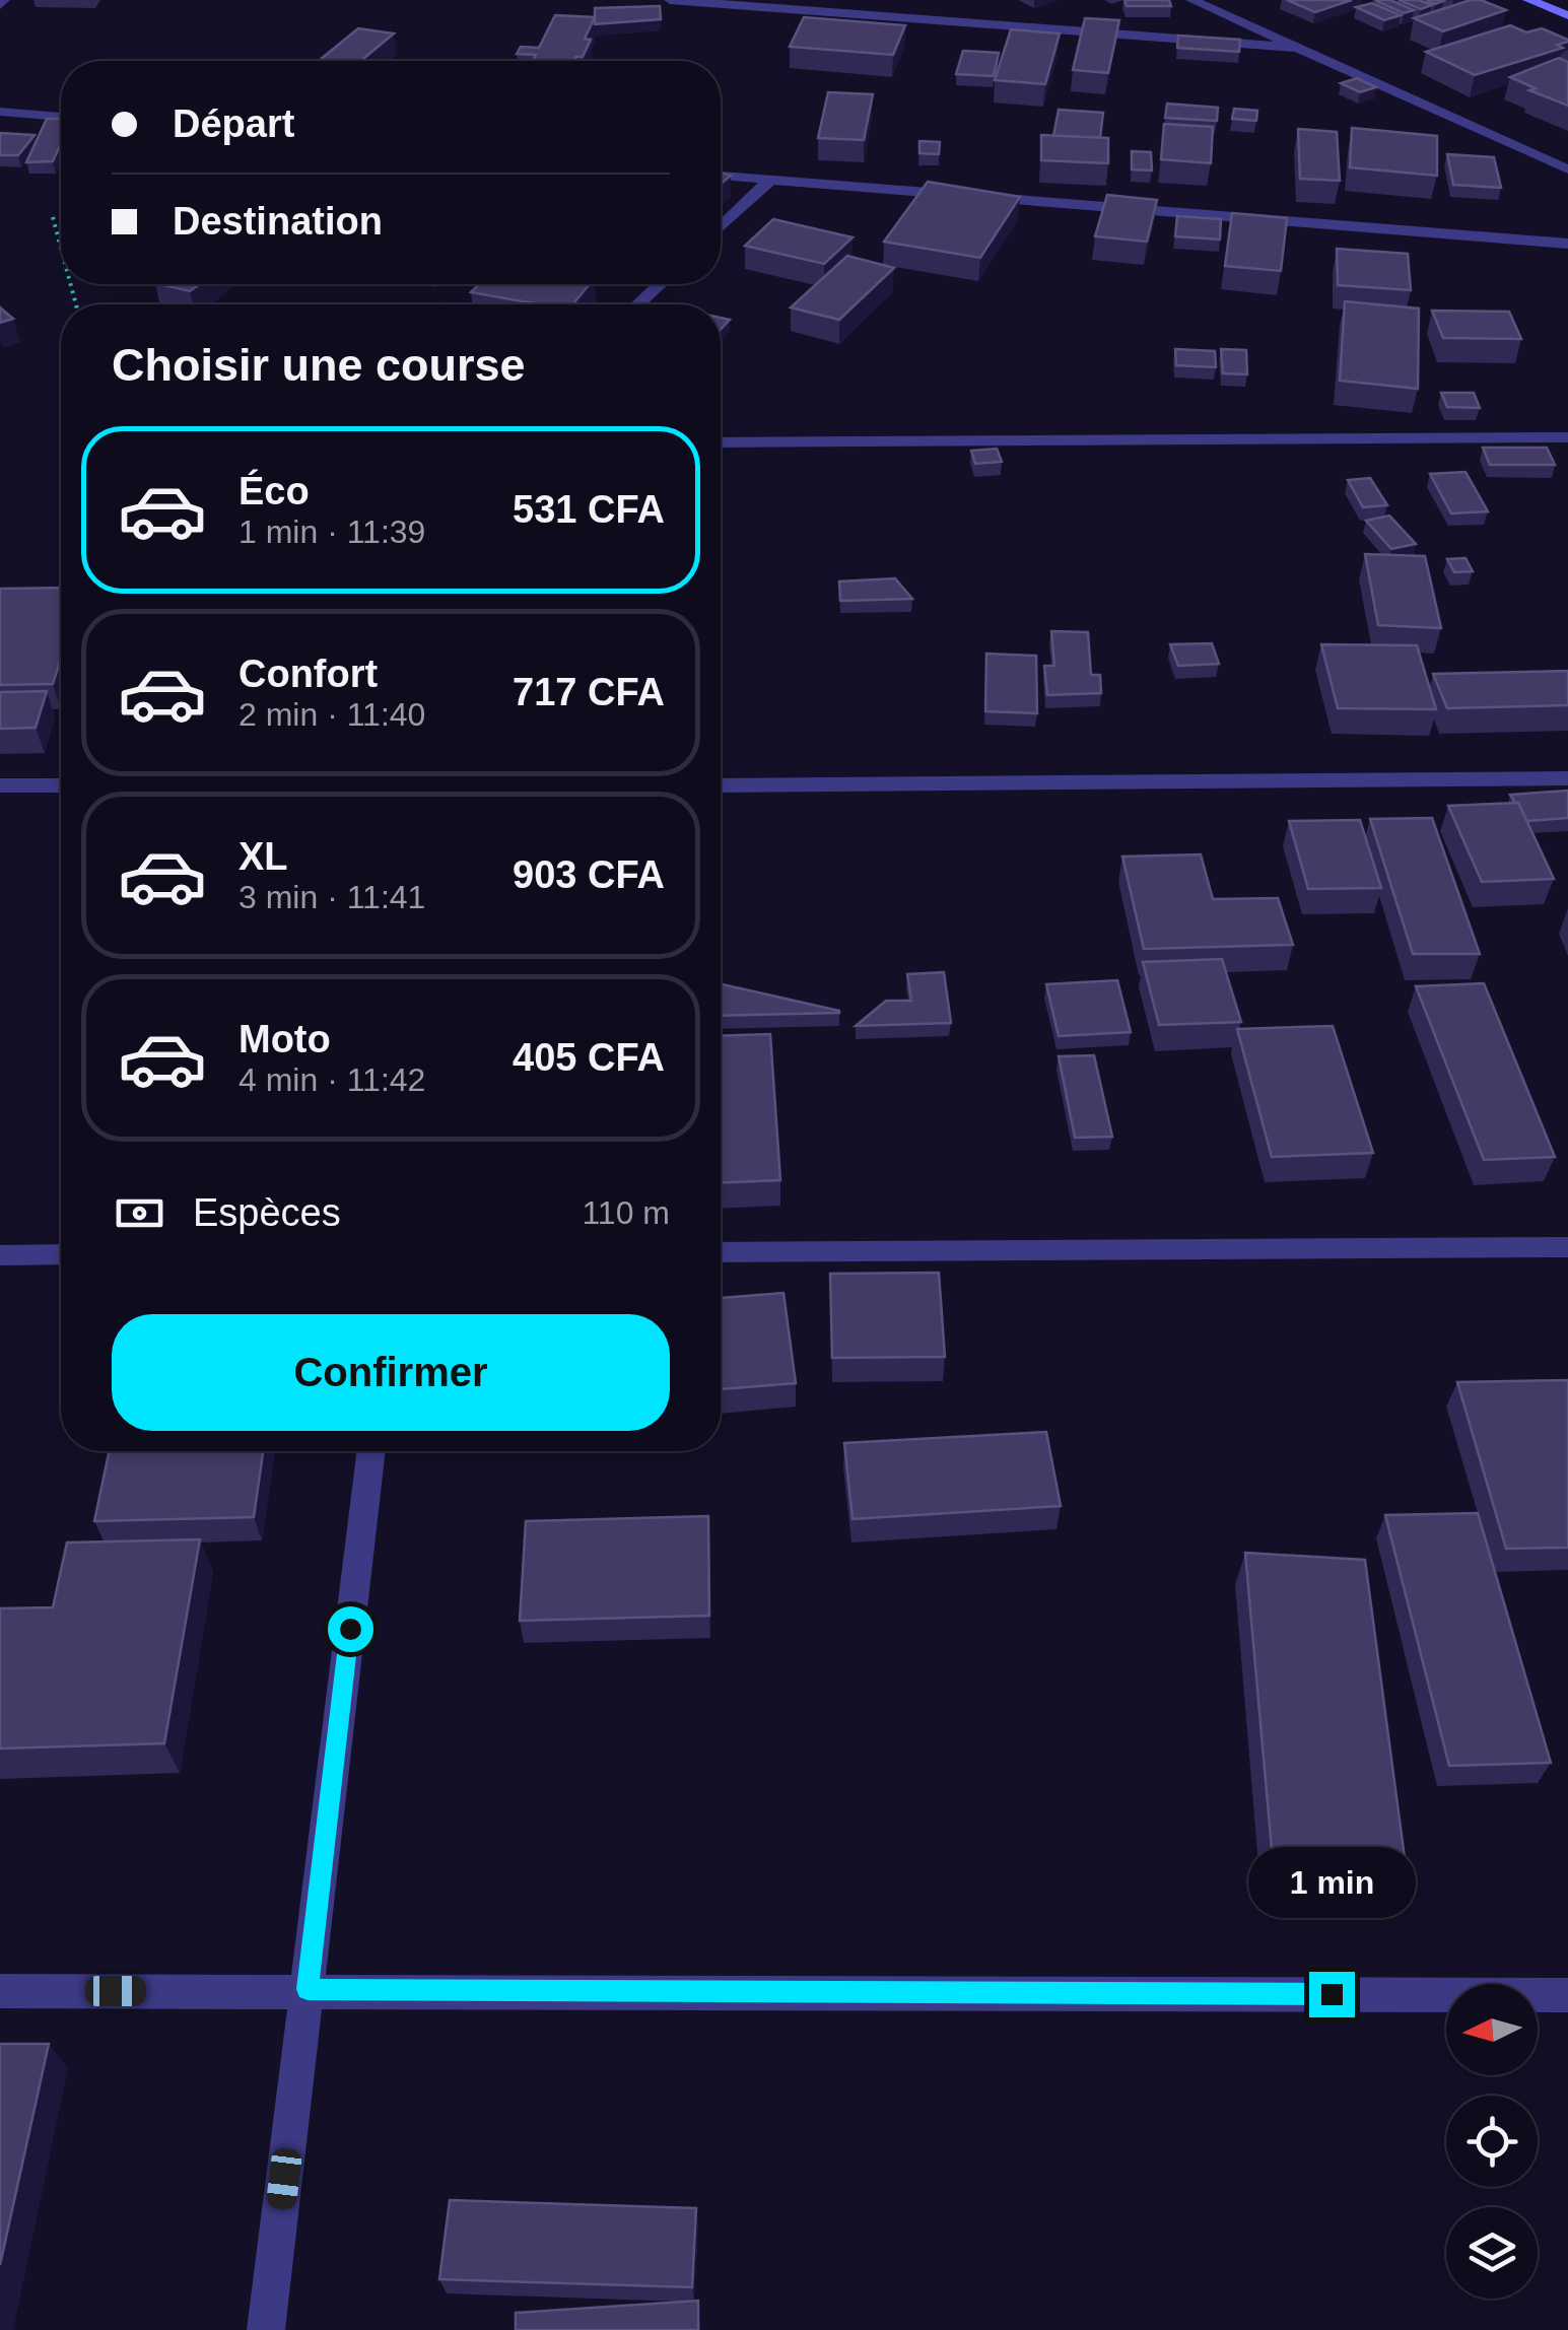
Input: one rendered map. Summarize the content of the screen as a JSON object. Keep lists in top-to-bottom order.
{
  "north": "left",
  "page": {
    "banner": ["Départ", "Destination"],
    "heading": "Choisir une course",
    "list": [
      {
        "name": "Éco",
        "note": "1 min · 11:39",
        "value": "531 CFA"
      },
      {
        "name": "Confort",
        "note": "2 min · 11:40",
        "value": "717 CFA"
      },
      {
        "name": "XL",
        "note": "3 min · 11:41",
        "value": "903 CFA"
      },
      {
        "name": "Moto",
        "note": "4 min · 11:42",
        "value": "405 CFA"
      }
    ],
    "pay": ["Espèces", "110 m"],
    "buttons": "Confirmer",
    "bubble": "1 min"
  }
}
